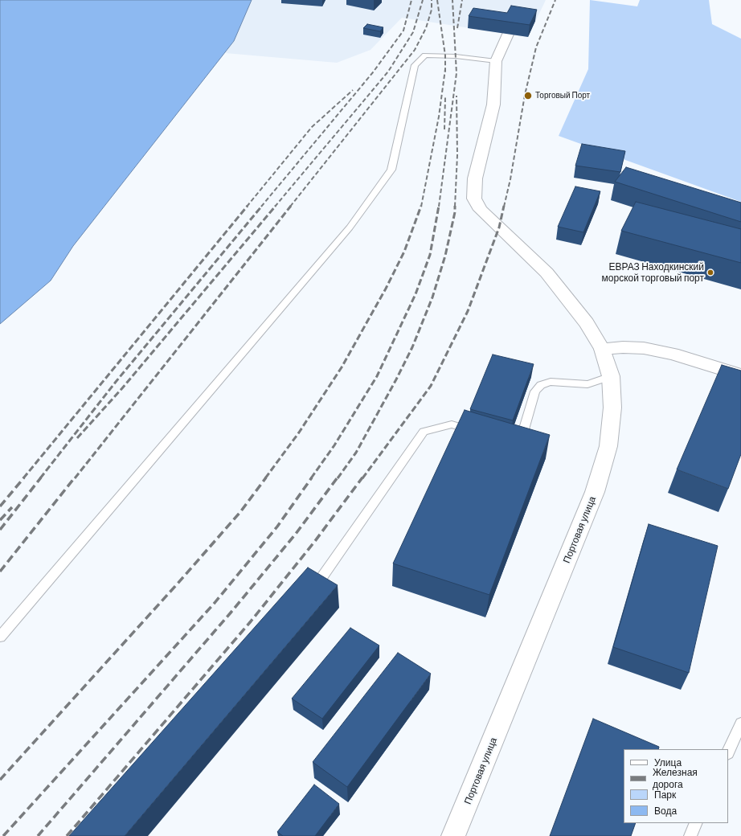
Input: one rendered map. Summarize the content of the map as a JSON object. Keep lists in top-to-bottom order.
{
  "streets": {
    "street": ["Портовая улица"]
  },
  "places": ["Торговый Порт", "ЕВРАЗ Находкинский морской торговый порт"],
  "legend": [
    "Улица",
    "Железная дорога",
    "Парк",
    "Вода"
  ]
}
